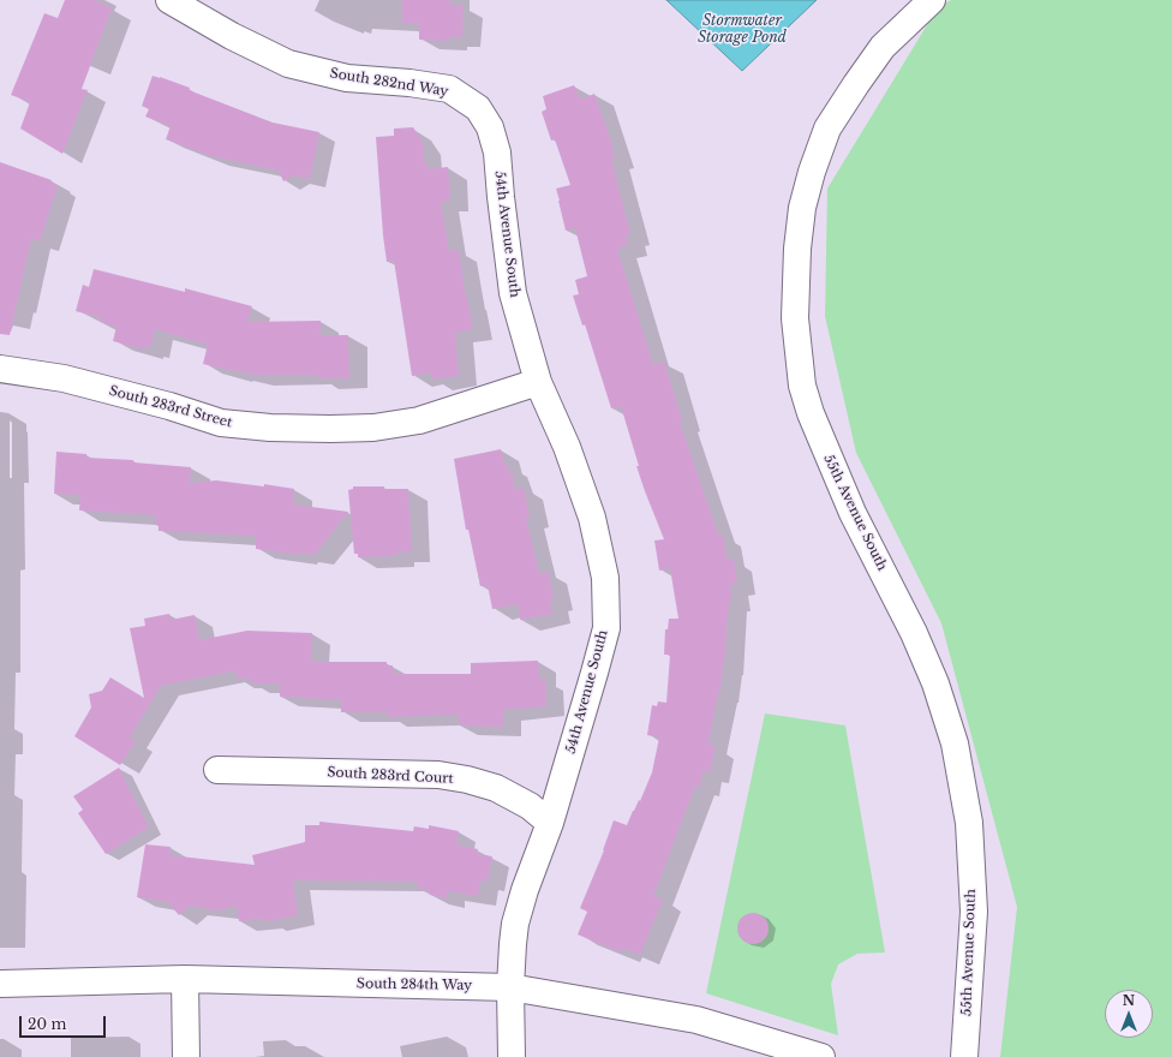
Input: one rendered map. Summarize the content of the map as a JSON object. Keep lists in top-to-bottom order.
{
  "streets": {
    "street": [
      "South 282nd Way",
      "54th Avenue South",
      "South 283rd Street",
      "55th Avenue South",
      "South 283rd Court",
      "South 284th Way"
    ]
  },
  "crossings": [
    ["South 282nd Way", "54th Avenue South"],
    ["54th Avenue South", "South 283rd Street"],
    ["54th Avenue South", "South 283rd Court"],
    ["54th Avenue South", "South 284th Way"]
  ],
  "water": ["Stormwater Storage Pond"],
  "scale_bar": "20 m",
  "north": "top"
}
